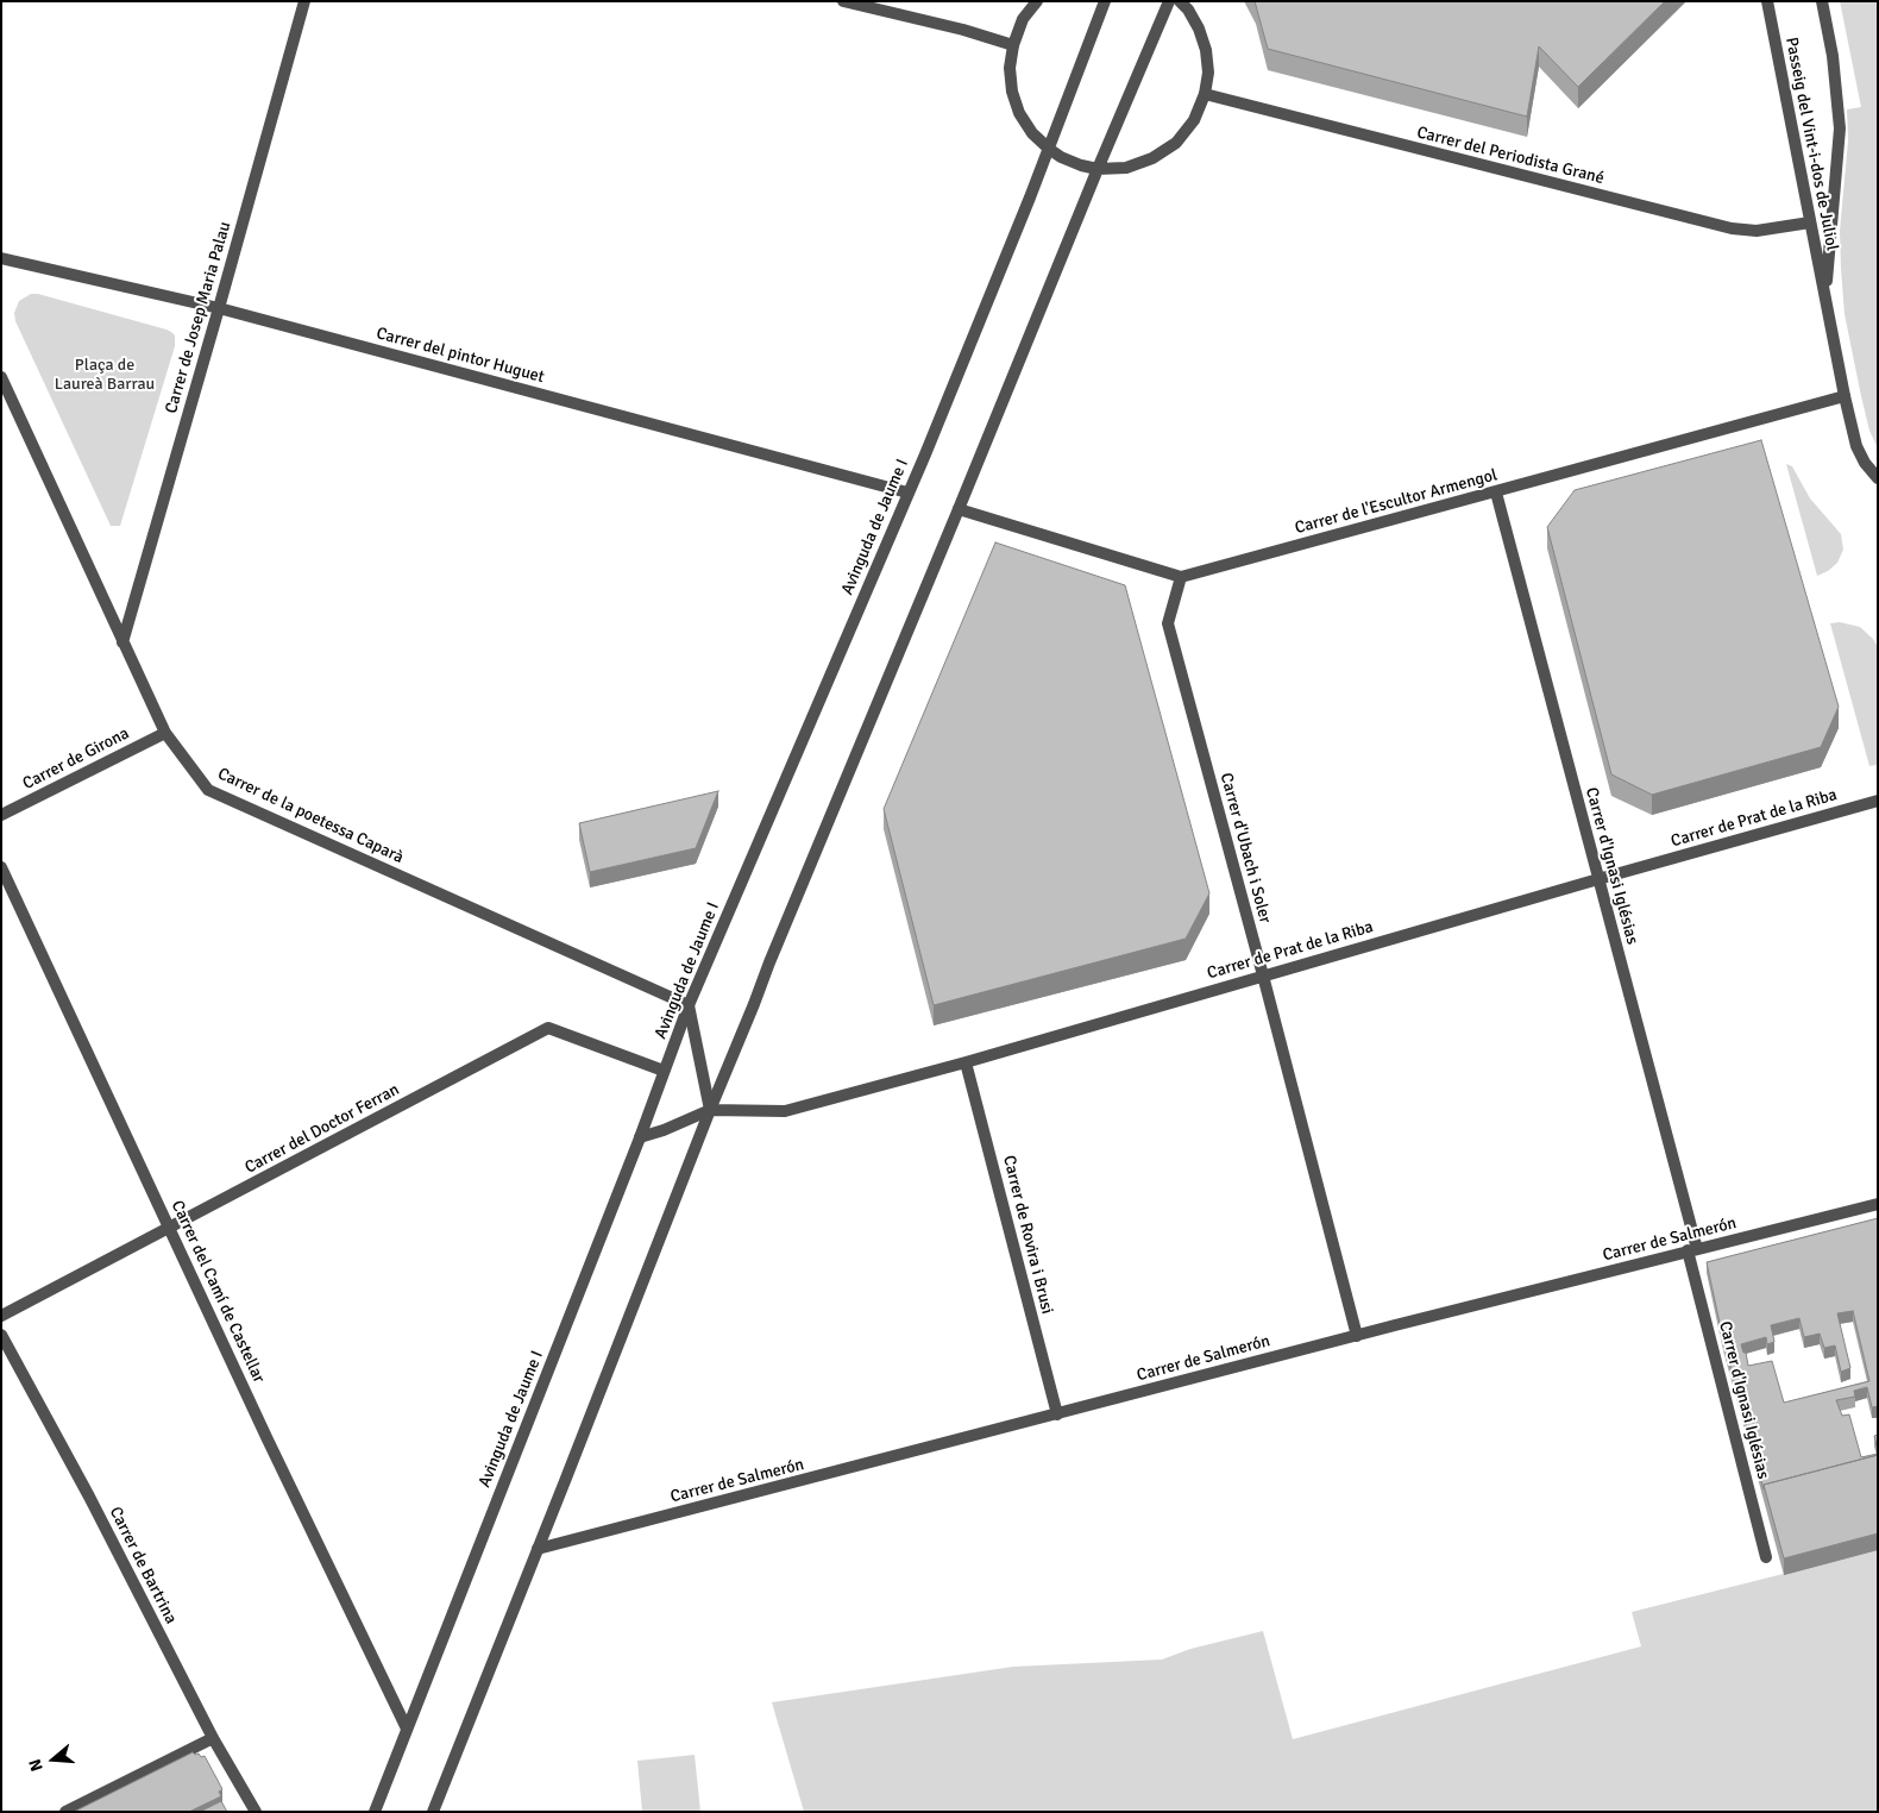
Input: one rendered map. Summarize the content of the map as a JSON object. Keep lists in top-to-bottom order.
{
  "streets": {
    "street": [
      "Passeig del Vint-i-dos de Juliol",
      "Carrer del Periodista Grané",
      "Carrer de Josep Maria Palau",
      "Carrer del pintor Huguet",
      "Carrer de l'Escultor Armengol",
      "Avinguda de Jaume I",
      "Carrer de Girona",
      "Carrer de la poetessa Caparà",
      "Carrer de Prat de la Riba",
      "Carrer d'Ubach i Soler",
      "Carrer d'Ignasi Iglésias",
      "Carrer del Doctor Ferran",
      "Carrer de Rovira i Brusi",
      "Carrer de Salmerón",
      "Carrer del Camí de Castellar",
      "Carrer de Bartrina"
    ]
  },
  "crossings": [
    ["Passeig del Vint-i-dos de Juliol", "Carrer del Periodista Grané"],
    ["Passeig del Vint-i-dos de Juliol", "Carrer de l'Escultor Armengol"],
    ["Carrer de Josep Maria Palau", "Carrer del pintor Huguet"],
    ["Carrer de Josep Maria Palau", "Carrer de la poetessa Caparà"],
    ["Carrer del pintor Huguet", "Avinguda de Jaume I"],
    ["Carrer de l'Escultor Armengol", "Carrer d'Ubach i Soler"],
    ["Carrer de l'Escultor Armengol", "Carrer d'Ignasi Iglésias"],
    ["Avinguda de Jaume I", "Carrer de la poetessa Caparà"],
    ["Avinguda de Jaume I", "Carrer de Prat de la Riba"],
    ["Avinguda de Jaume I", "Carrer del Doctor Ferran"],
    ["Avinguda de Jaume I", "Carrer del Camí de Castellar"],
    ["Carrer de Girona", "Carrer de la poetessa Caparà"],
    ["Carrer de Prat de la Riba", "Carrer d'Ubach i Soler"],
    ["Carrer de Prat de la Riba", "Carrer d'Ignasi Iglésias"],
    ["Carrer de Prat de la Riba", "Carrer de Rovira i Brusi"],
    ["Carrer d'Ubach i Soler", "Carrer de Salmerón"],
    ["Carrer d'Ignasi Iglésias", "Carrer de Salmerón"],
    ["Carrer del Doctor Ferran", "Carrer del Camí de Castellar"],
    ["Carrer de Rovira i Brusi", "Carrer de Salmerón"]
  ],
  "parks": ["Plaça de Laureà Barrau"],
  "north": "left"
}
